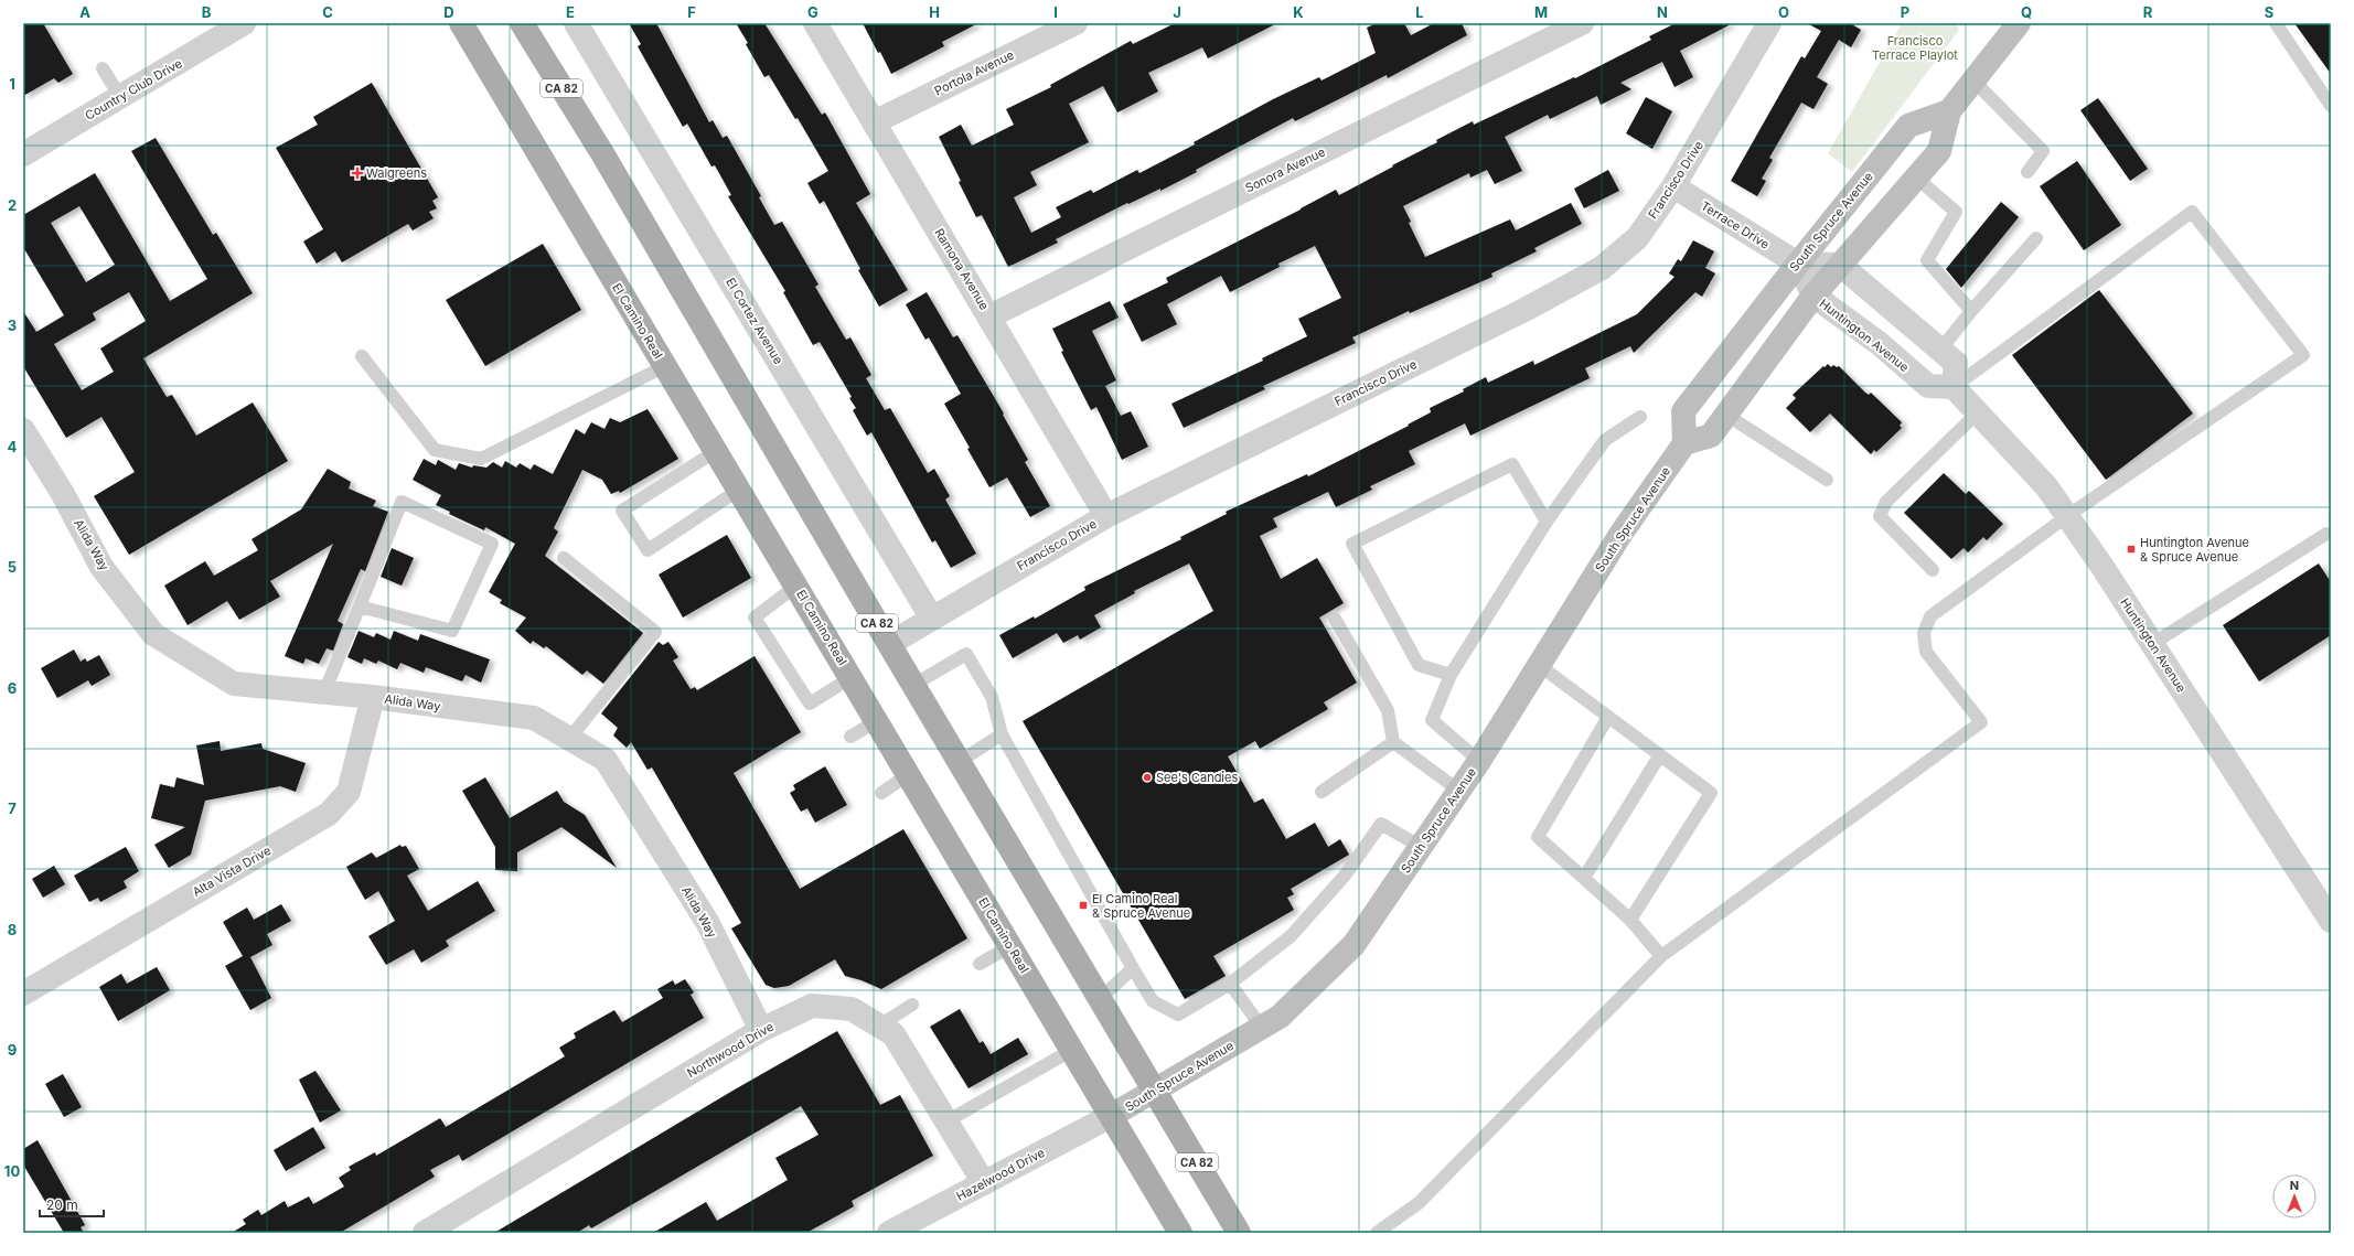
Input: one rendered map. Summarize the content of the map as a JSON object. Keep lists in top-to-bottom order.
{
  "streets": {
    "main road": ["CA 82", "South Spruce Avenue", "El Camino Real"],
    "street": [
      "Portola Avenue",
      "Country Club Drive",
      "Sonora Avenue",
      "Francisco Drive",
      "Terrace Drive",
      "Ramona Avenue",
      "El Cortez Avenue",
      "Huntington Avenue",
      "Alida Way",
      "Alta Vista Drive",
      "Northwood Drive",
      "Hazelwood Drive"
    ]
  },
  "crossings": [
    ["Portola Avenue", "Ramona Avenue"],
    ["CA 82", "Francisco Drive"],
    ["CA 82", "South Spruce Avenue"],
    ["Sonora Avenue", "Ramona Avenue"],
    ["Francisco Drive", "Terrace Drive"],
    ["Francisco Drive", "Ramona Avenue"],
    ["Francisco Drive", "El Cortez Avenue"],
    ["South Spruce Avenue", "Terrace Drive"],
    ["South Spruce Avenue", "El Camino Real"],
    ["South Spruce Avenue", "Huntington Avenue"],
    ["South Spruce Avenue", "Hazelwood Drive"],
    ["Terrace Drive", "Huntington Avenue"],
    ["El Camino Real", "Hazelwood Drive"],
    ["Alida Way", "Alta Vista Drive"],
    ["Alida Way", "Northwood Drive"],
    ["Northwood Drive", "Hazelwood Drive"]
  ],
  "parks": ["Francisco Terrace Playlot"],
  "places": {
    "health": ["Walgreens"],
    "transit": ["Huntington Avenue & Spruce Avenue", "El Camino Real & Spruce Avenue"],
    "other": ["See's Candies"]
  },
  "scale_bar": "20 m",
  "north": "top",
  "grid": {
    "columns": [
      "A",
      "B",
      "C",
      "D",
      "E",
      "F",
      "G",
      "H",
      "I",
      "J",
      "K",
      "L",
      "M",
      "N",
      "O",
      "P",
      "Q",
      "R",
      "S"
    ],
    "rows": [
      "1",
      "2",
      "3",
      "4",
      "5",
      "6",
      "7",
      "8",
      "9",
      "10"
    ]
  }
}
